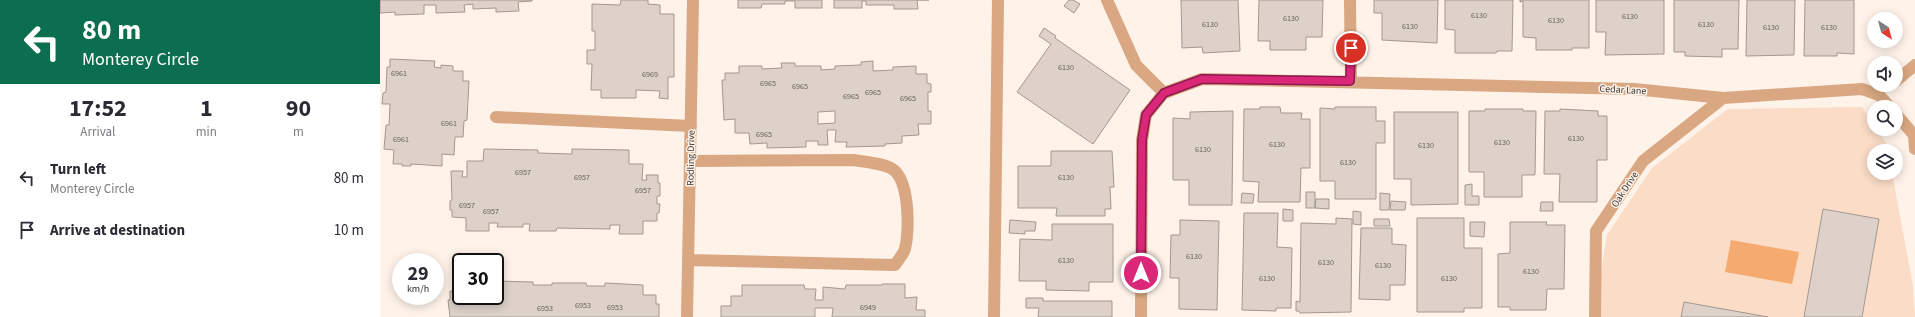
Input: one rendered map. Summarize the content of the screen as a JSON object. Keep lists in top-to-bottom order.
{
  "streets": {
    "street": ["Cedar Lane", "Rodling Drive", "Oak Drive"]
  },
  "crossings": [
    ["Cedar Lane", "Oak Drive"]
  ],
  "house_numbers": [
    "6130",
    "6130",
    "6130",
    "6130",
    "6130",
    "6130",
    "6130",
    "6130",
    "6130",
    "6130",
    "6961",
    "6969",
    "6965",
    "6965",
    "6965",
    "6965",
    "6965",
    "6961",
    "6965",
    "6130",
    "6961",
    "6130",
    "6130",
    "6130",
    "6130",
    "6130",
    "6957",
    "6957",
    "6130",
    "6957",
    "6957",
    "6957",
    "6130",
    "6130",
    "6130",
    "6130",
    "6130",
    "6130",
    "6130",
    "6953",
    "6953",
    "6949",
    "6953"
  ],
  "north": "bottom right",
  "page": {
    "turn": ["80 m", "Monterey Circle"],
    "eta": [
      "17:52",
      "Arrival",
      "1",
      "min",
      "90",
      "m"
    ],
    "list": [
      {
        "name": "Turn left",
        "note": "Monterey Circle",
        "value": "80 m"
      },
      {
        "name": "Arrive at destination",
        "value": "10 m"
      }
    ],
    "speed": "29 km/h",
    "limit": "30"
  }
}
